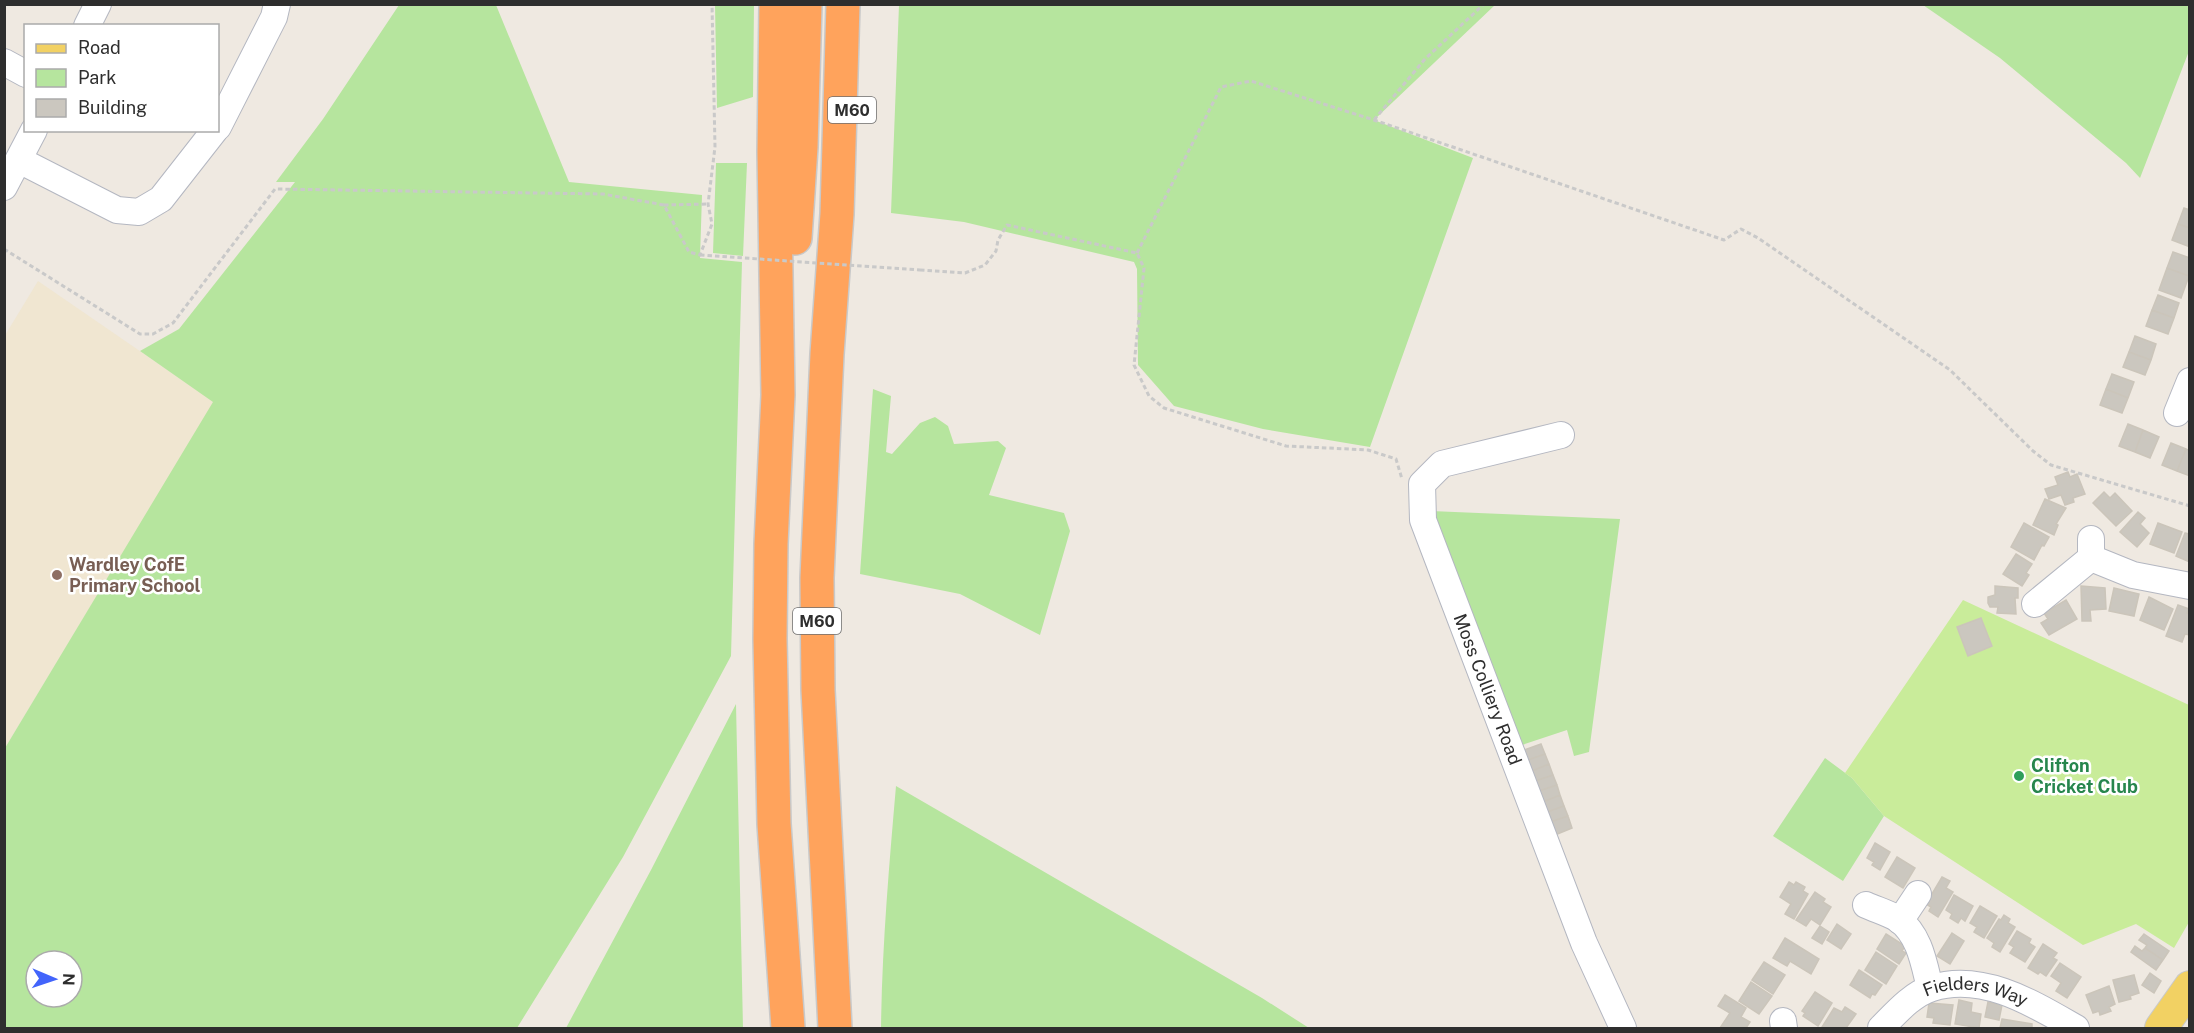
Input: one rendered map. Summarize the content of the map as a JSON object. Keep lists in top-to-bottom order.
{
  "streets": {
    "highway": ["M60"],
    "street": ["Moss Colliery Road", "Fielders Way"]
  },
  "places": ["Wardley CofE Primary School", "Clifton Cricket Club"],
  "legend": ["Road", "Park", "Building"],
  "north": "right"
}
